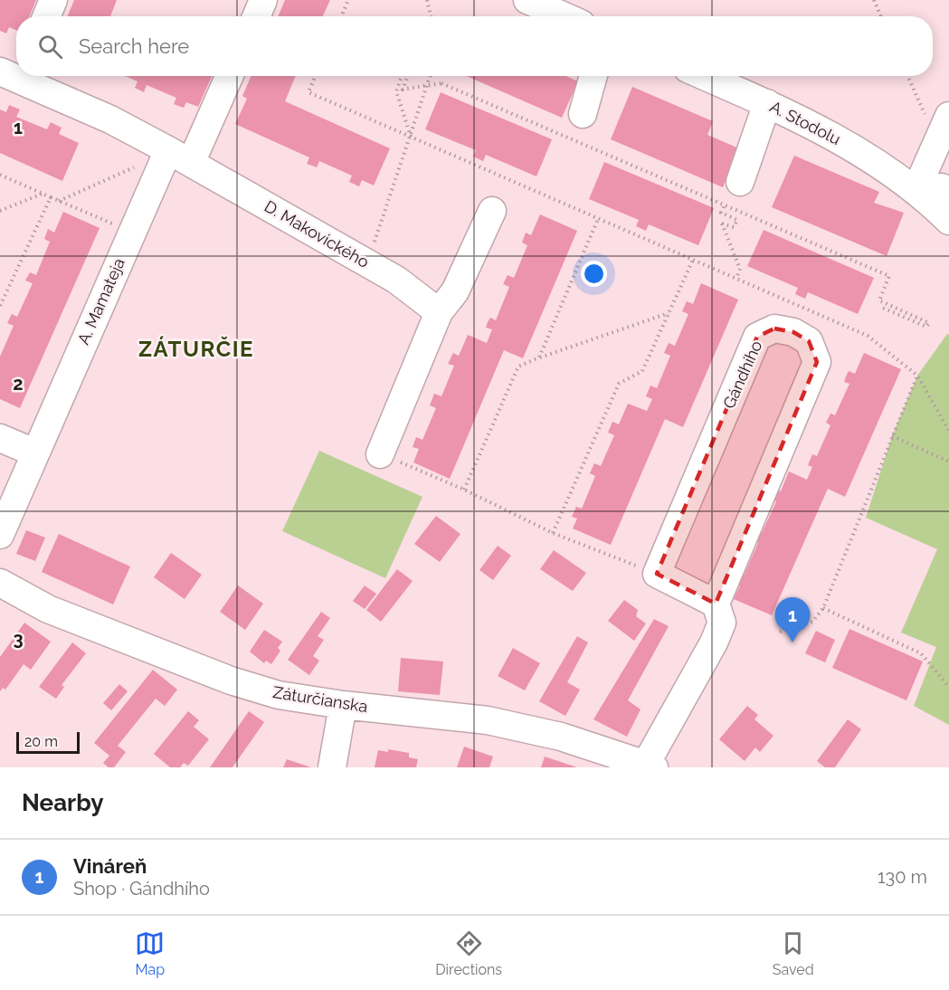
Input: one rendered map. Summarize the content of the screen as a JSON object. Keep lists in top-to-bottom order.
{
  "streets": {
    "street": [
      "A. Stodolu",
      "D. Makovického",
      "A. Mamateja",
      "Gándhího",
      "Záturčianska"
    ]
  },
  "crossings": [
    ["D. Makovického", "A. Mamateja"]
  ],
  "districts": ["ZÁTURČIE"],
  "scale_bar": "20 m",
  "page": {
    "search": "Search here",
    "pins": "1",
    "scale": "20 m",
    "heading": "Nearby",
    "list": [
      {
        "mark": "1",
        "name": "Vináreň",
        "note": "Shop · Gándhího",
        "value": "130 m"
      }
    ],
    "nav": ["Map", "Directions", "Saved"]
  },
  "grid": {
    "rows": ["1", "2", "3"]
  }
}
